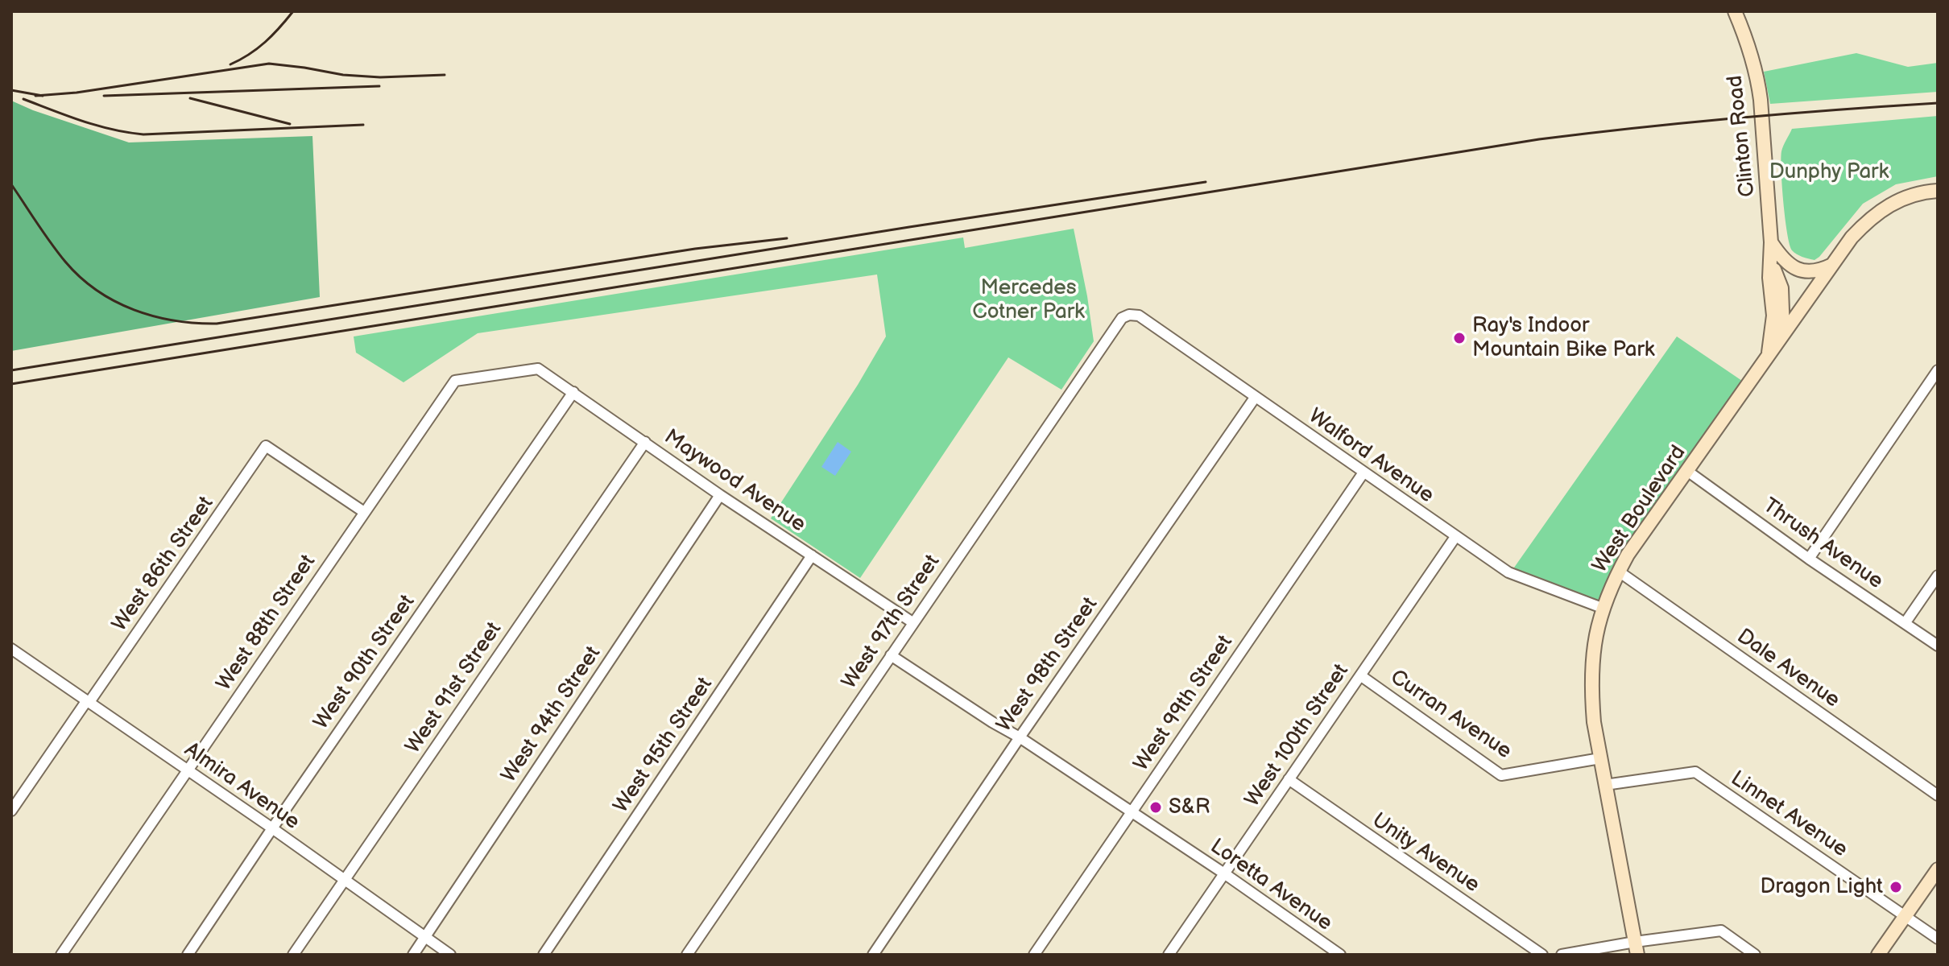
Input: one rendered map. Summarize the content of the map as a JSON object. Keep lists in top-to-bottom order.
{
  "streets": {
    "street": [
      "Clinton Road",
      "Walford Avenue",
      "Maywood Avenue",
      "West Boulevard",
      "Thrush Avenue",
      "West 86th Street",
      "West 97th Street",
      "West 88th Street",
      "West 90th Street",
      "West 98th Street",
      "Dale Avenue",
      "West 91st Street",
      "West 99th Street",
      "West 94th Street",
      "Curran Avenue",
      "West 100th Street",
      "West 95th Street",
      "Almira Avenue",
      "Linnet Avenue",
      "Unity Avenue",
      "Loretta Avenue"
    ]
  },
  "crossings": [
    ["Clinton Road", "West Boulevard"],
    ["Walford Avenue", "West Boulevard"],
    ["Walford Avenue", "West 97th Street"],
    ["Walford Avenue", "West 98th Street"],
    ["Walford Avenue", "West 99th Street"],
    ["Walford Avenue", "West 100th Street"],
    ["Maywood Avenue", "West 97th Street"],
    ["Maywood Avenue", "West 88th Street"],
    ["Maywood Avenue", "West 90th Street"],
    ["Maywood Avenue", "West 91st Street"],
    ["Maywood Avenue", "West 94th Street"],
    ["Maywood Avenue", "West 95th Street"],
    ["West Boulevard", "Thrush Avenue"],
    ["West Boulevard", "Dale Avenue"],
    ["West Boulevard", "Curran Avenue"],
    ["West Boulevard", "Linnet Avenue"],
    ["West 86th Street", "West 88th Street"],
    ["West 86th Street", "Almira Avenue"],
    ["West 97th Street", "Loretta Avenue"],
    ["West 88th Street", "Almira Avenue"],
    ["West 90th Street", "Almira Avenue"],
    ["West 98th Street", "Loretta Avenue"],
    ["West 91st Street", "Almira Avenue"],
    ["West 99th Street", "Loretta Avenue"],
    ["West 94th Street", "Almira Avenue"],
    ["Curran Avenue", "West 100th Street"],
    ["West 100th Street", "Unity Avenue"],
    ["West 100th Street", "Loretta Avenue"]
  ],
  "parks": ["Dunphy Park", "Mercedes Cotner Park"],
  "places": ["Ray's Indoor Mountain Bike Park", "S&R", "Dragon Light"]
}
